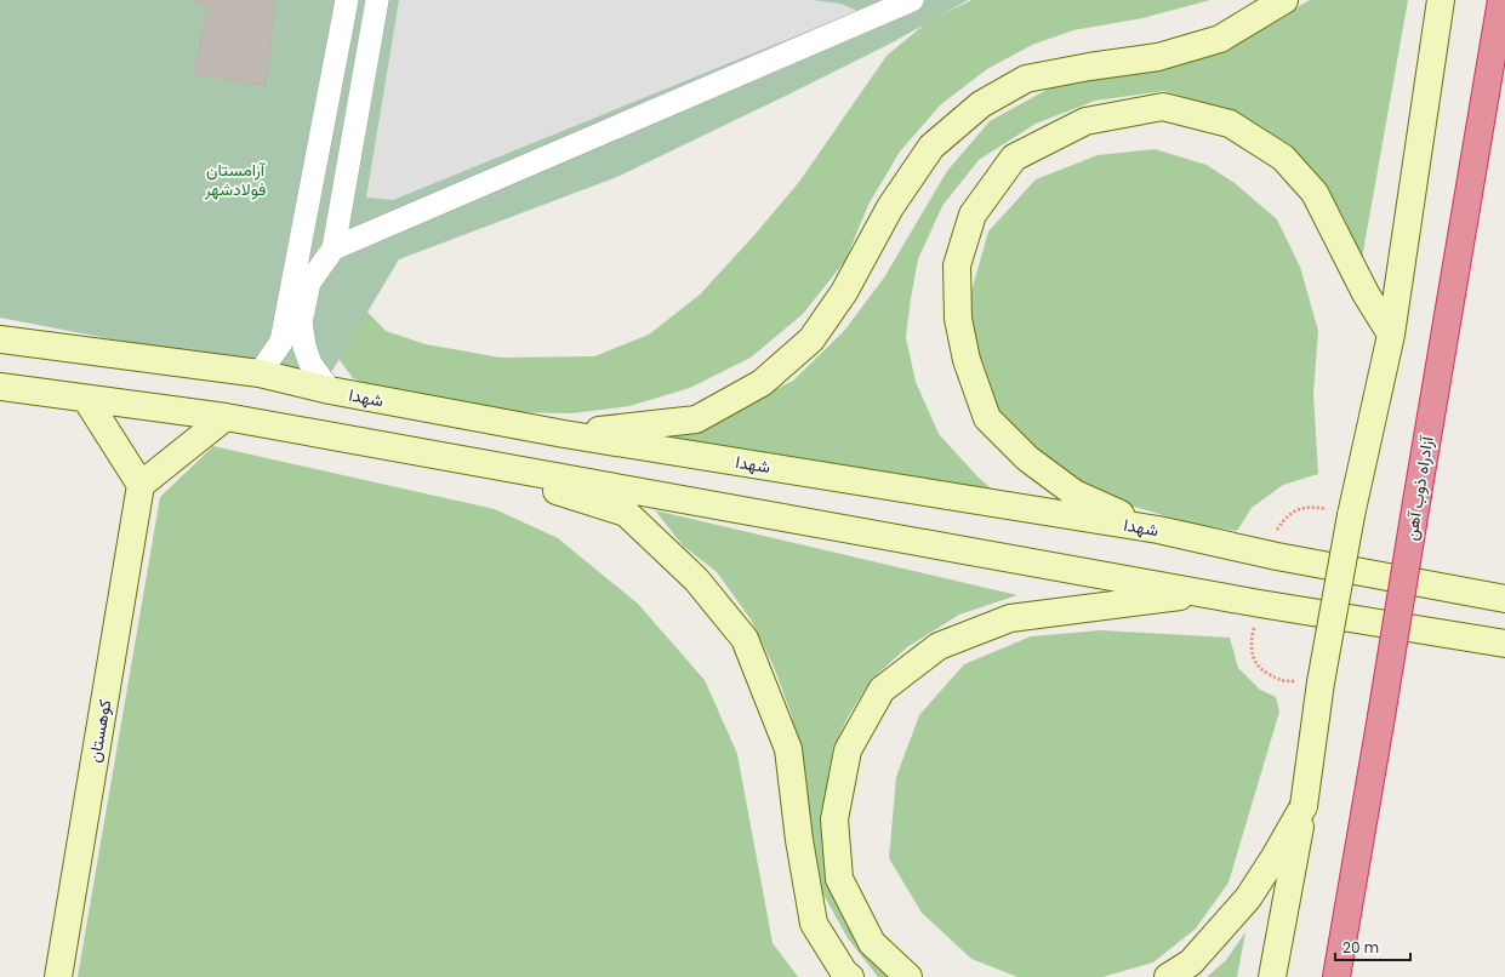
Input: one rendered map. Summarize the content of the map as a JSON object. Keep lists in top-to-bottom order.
{
  "streets": {
    "highway": ["آزادراه ذوب آهن"],
    "main road": ["شهدا", "کوهستان"]
  },
  "parks": ["آرامستان فولادشهر"],
  "scale_bar": "20 m"
}
